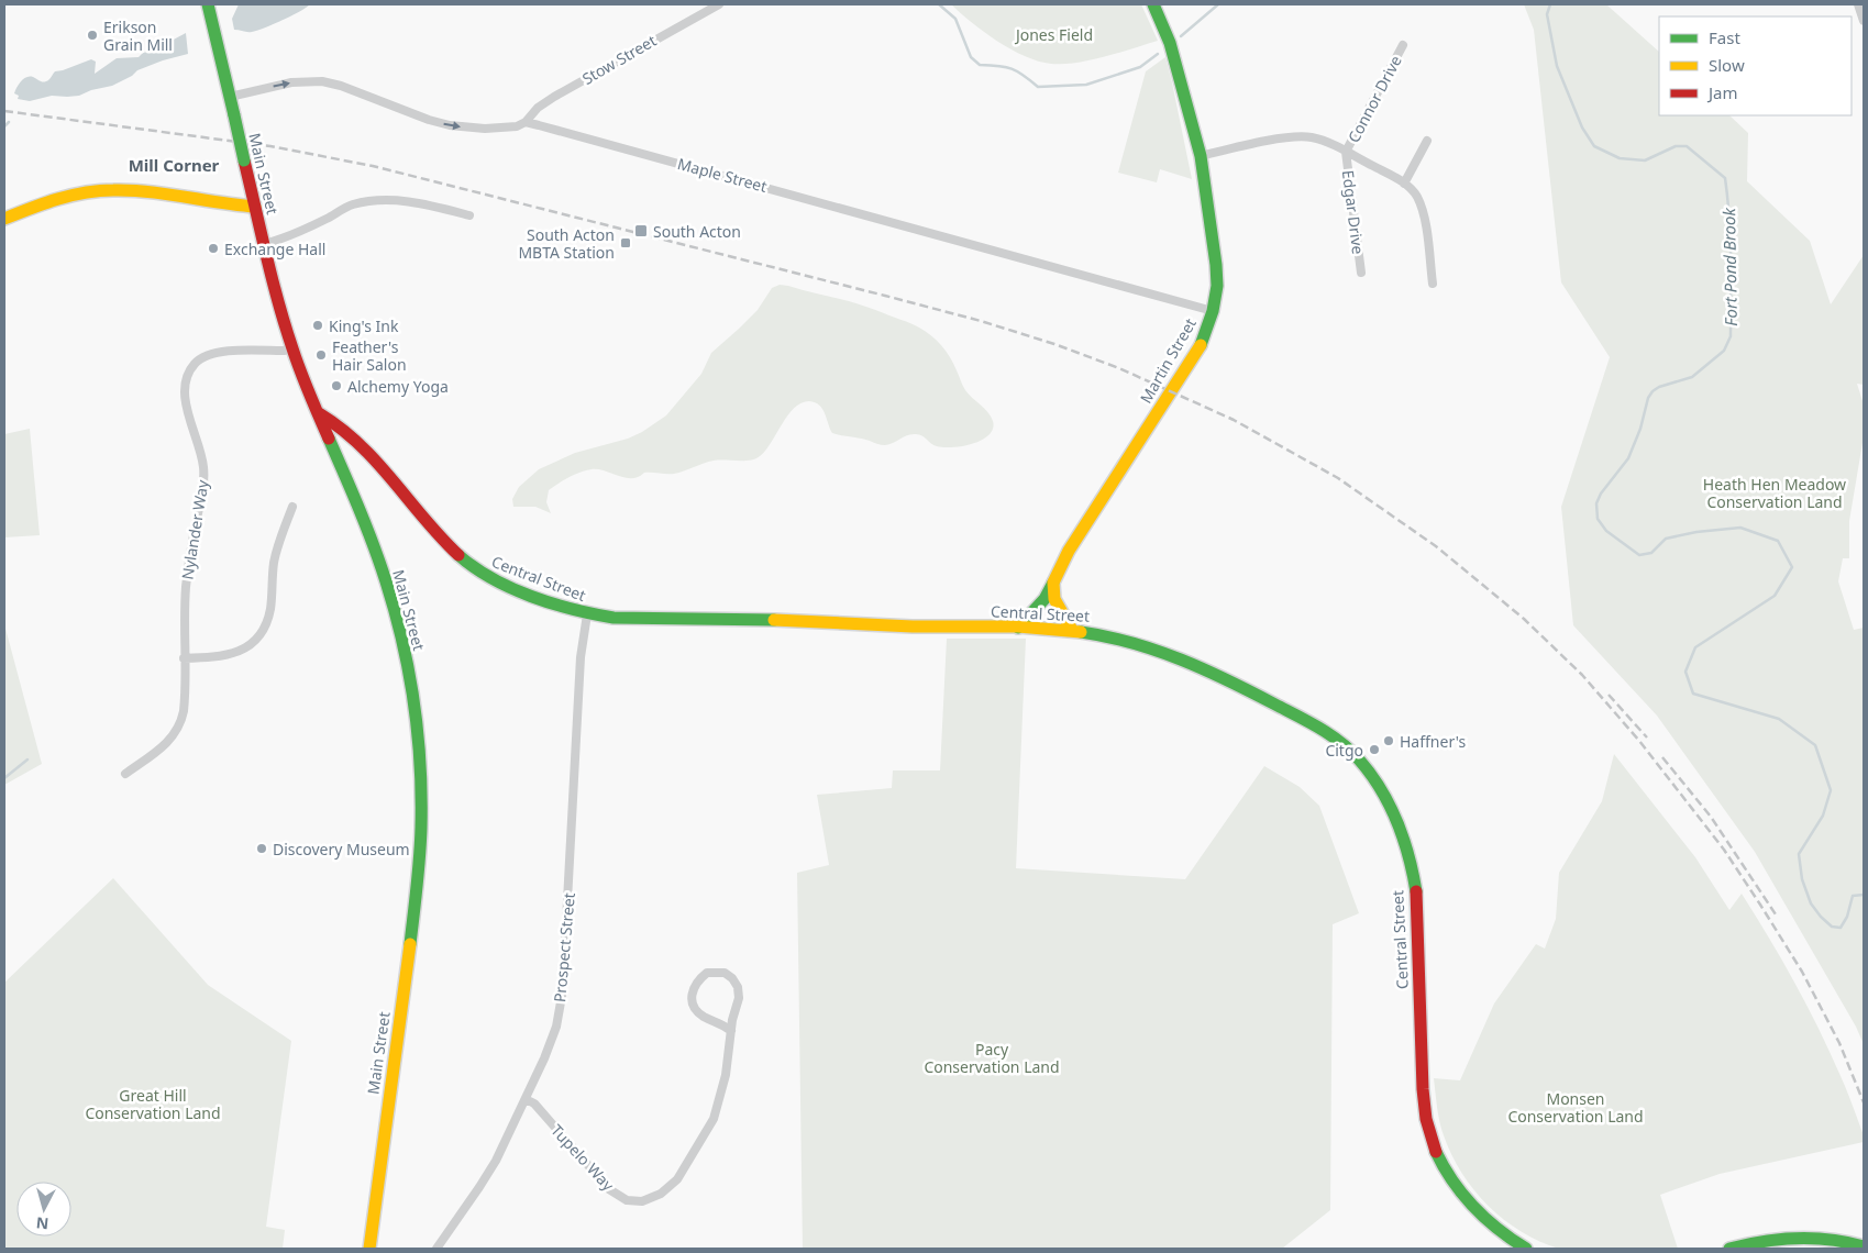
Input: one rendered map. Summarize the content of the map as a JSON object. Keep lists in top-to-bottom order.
{
  "streets": {
    "street": [
      "Stow Street",
      "Connor Drive",
      "Main Street",
      "Maple Street",
      "Edgar Drive",
      "Martin Street",
      "Nylander Way",
      "Central Street",
      "Prospect Street",
      "Tupelo Way"
    ]
  },
  "crossings": [
    ["Stow Street", "Maple Street"],
    ["Connor Drive", "Edgar Drive"],
    ["Main Street", "Maple Street"],
    ["Main Street", "Nylander Way"],
    ["Main Street", "Central Street"],
    ["Maple Street", "Martin Street"],
    ["Martin Street", "Central Street"],
    ["Central Street", "Prospect Street"],
    ["Prospect Street", "Tupelo Way"]
  ],
  "districts": ["Mill Corner"],
  "water": ["Fort Pond Brook"],
  "parks": [
    "Jones Field",
    "Heath Hen Meadow Conservation Land",
    "Pacy Conservation Land",
    "Great Hill Conservation Land",
    "Monsen Conservation Land"
  ],
  "places": {
    "other": [
      "Erikson Grain Mill",
      "Exchange Hall",
      "King's Ink",
      "Feather's Hair Salon",
      "Alchemy Yoga",
      "Haffner's",
      "Citgo",
      "Discovery Museum"
    ],
    "transit": ["South Acton", "South Acton MBTA Station"]
  },
  "legend": ["Fast", "Slow", "Jam"],
  "north": "bottom"
}
